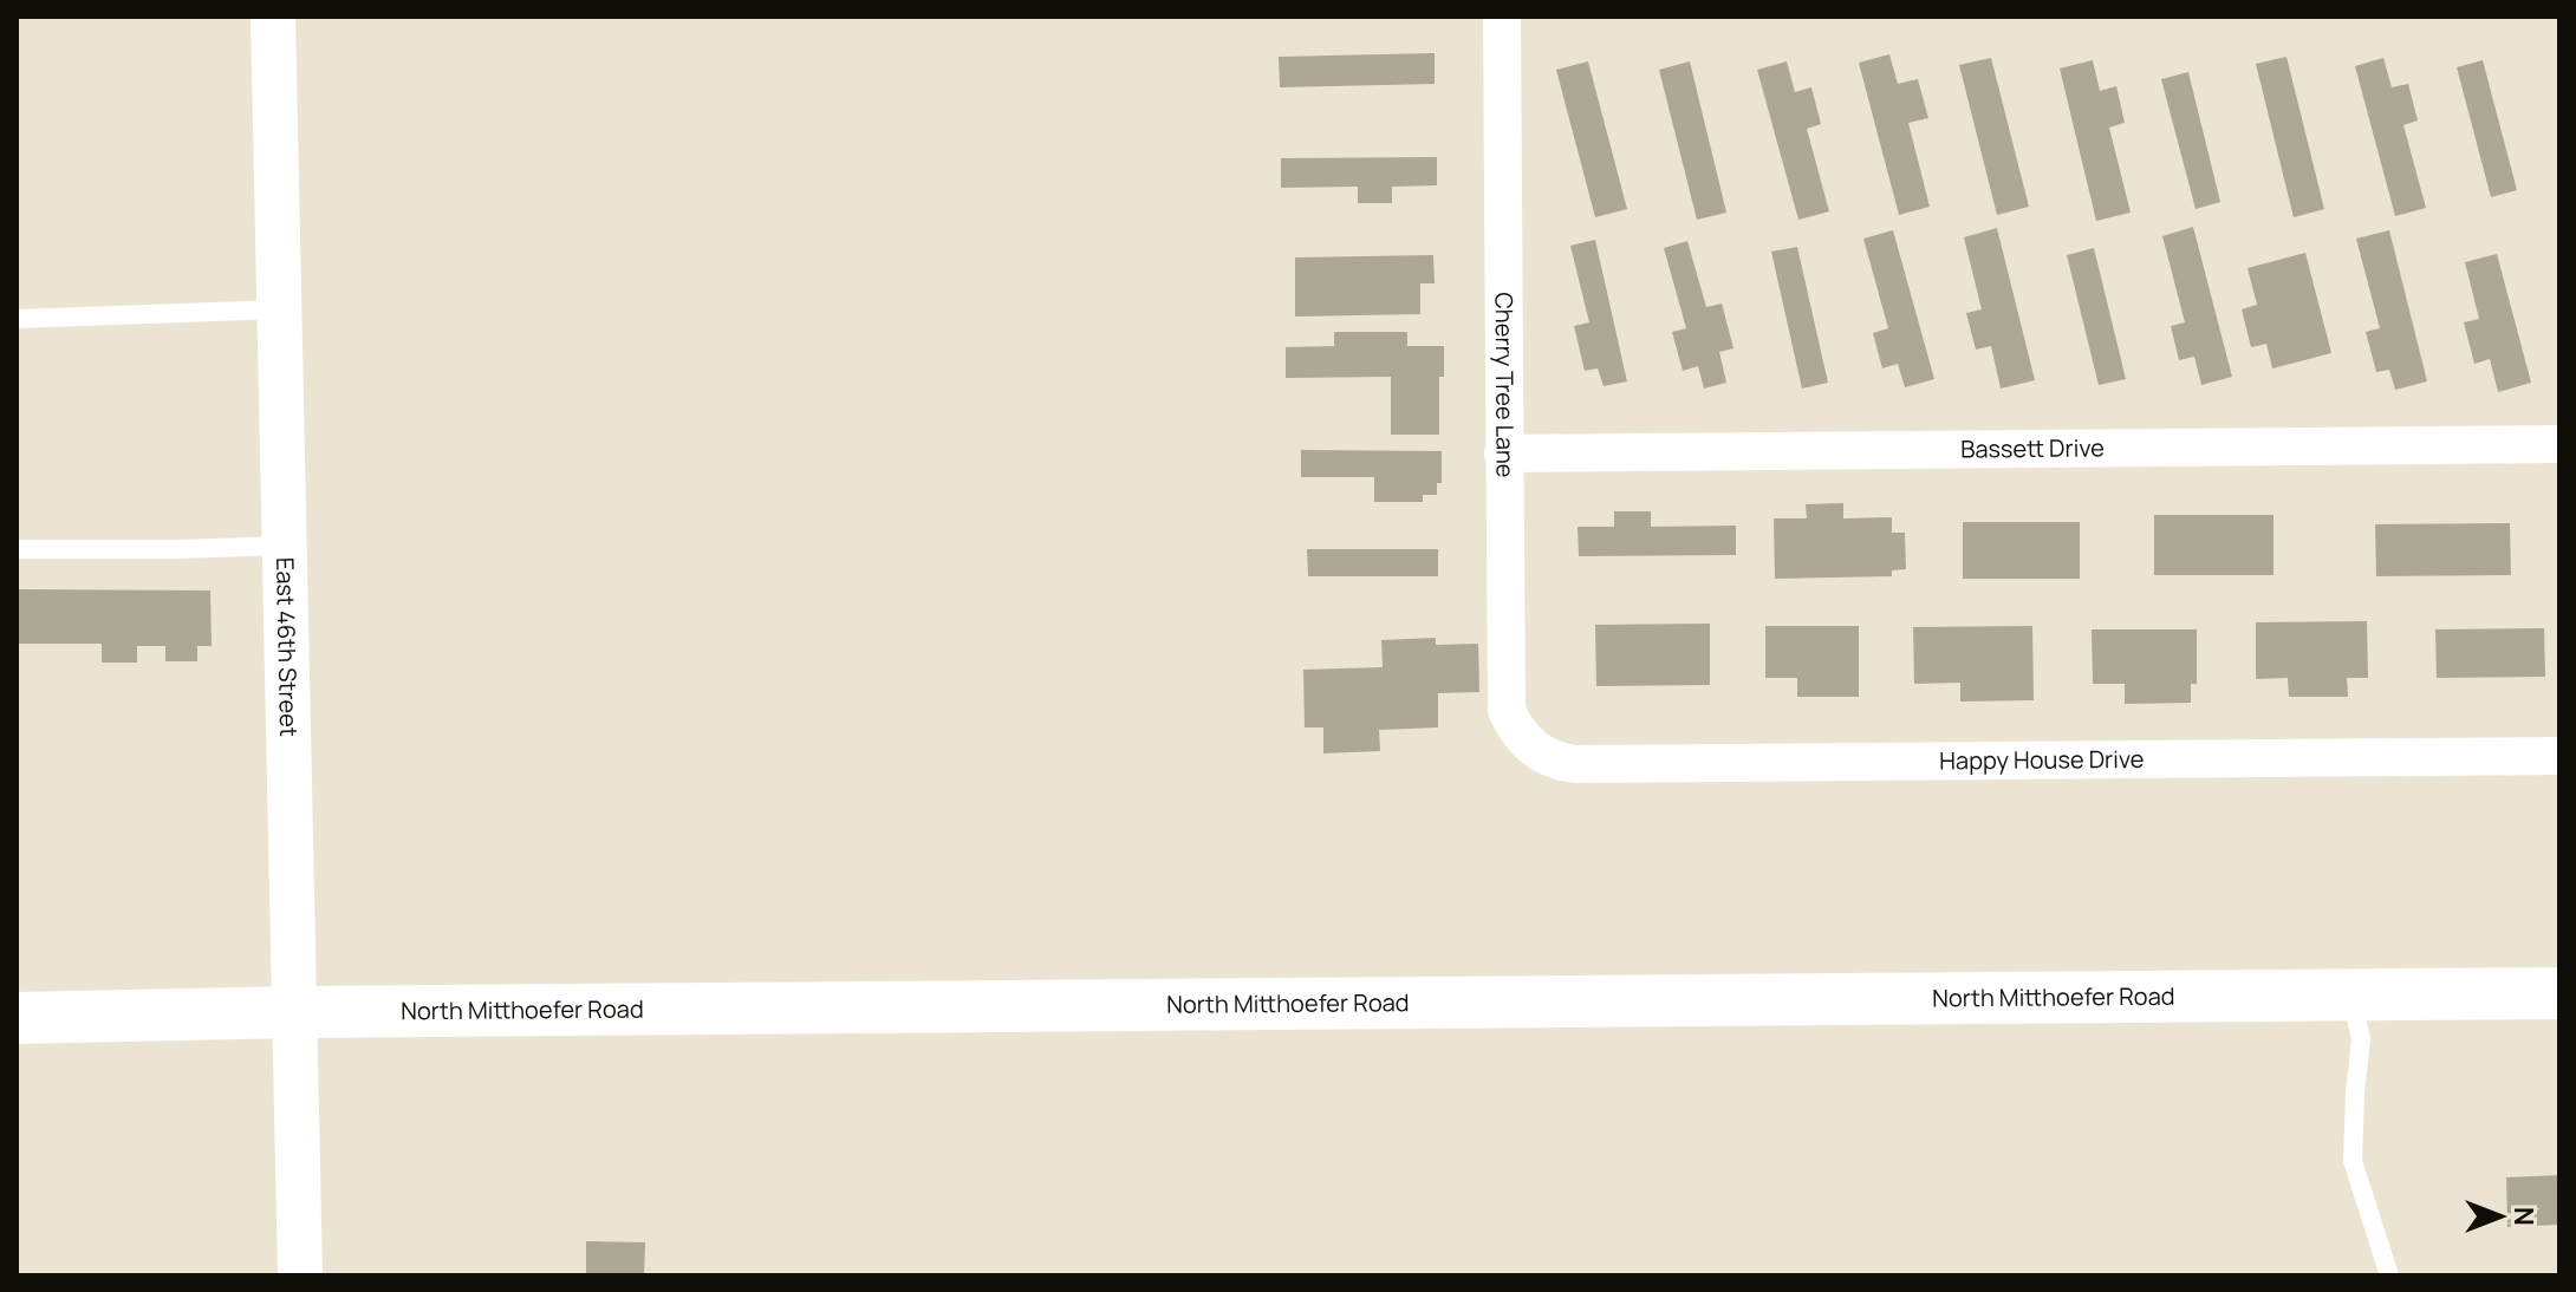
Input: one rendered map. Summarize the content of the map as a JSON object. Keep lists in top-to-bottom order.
{
  "streets": {
    "main road": ["North Mitthoefer Road"],
    "street": [
      "Cherry Tree Lane",
      "Bassett Drive",
      "East 46th Street",
      "Happy House Drive"
    ]
  },
  "crossings": [
    ["Cherry Tree Lane", "Bassett Drive"],
    ["Cherry Tree Lane", "Happy House Drive"],
    ["East 46th Street", "North Mitthoefer Road"]
  ],
  "north": "right"
}
